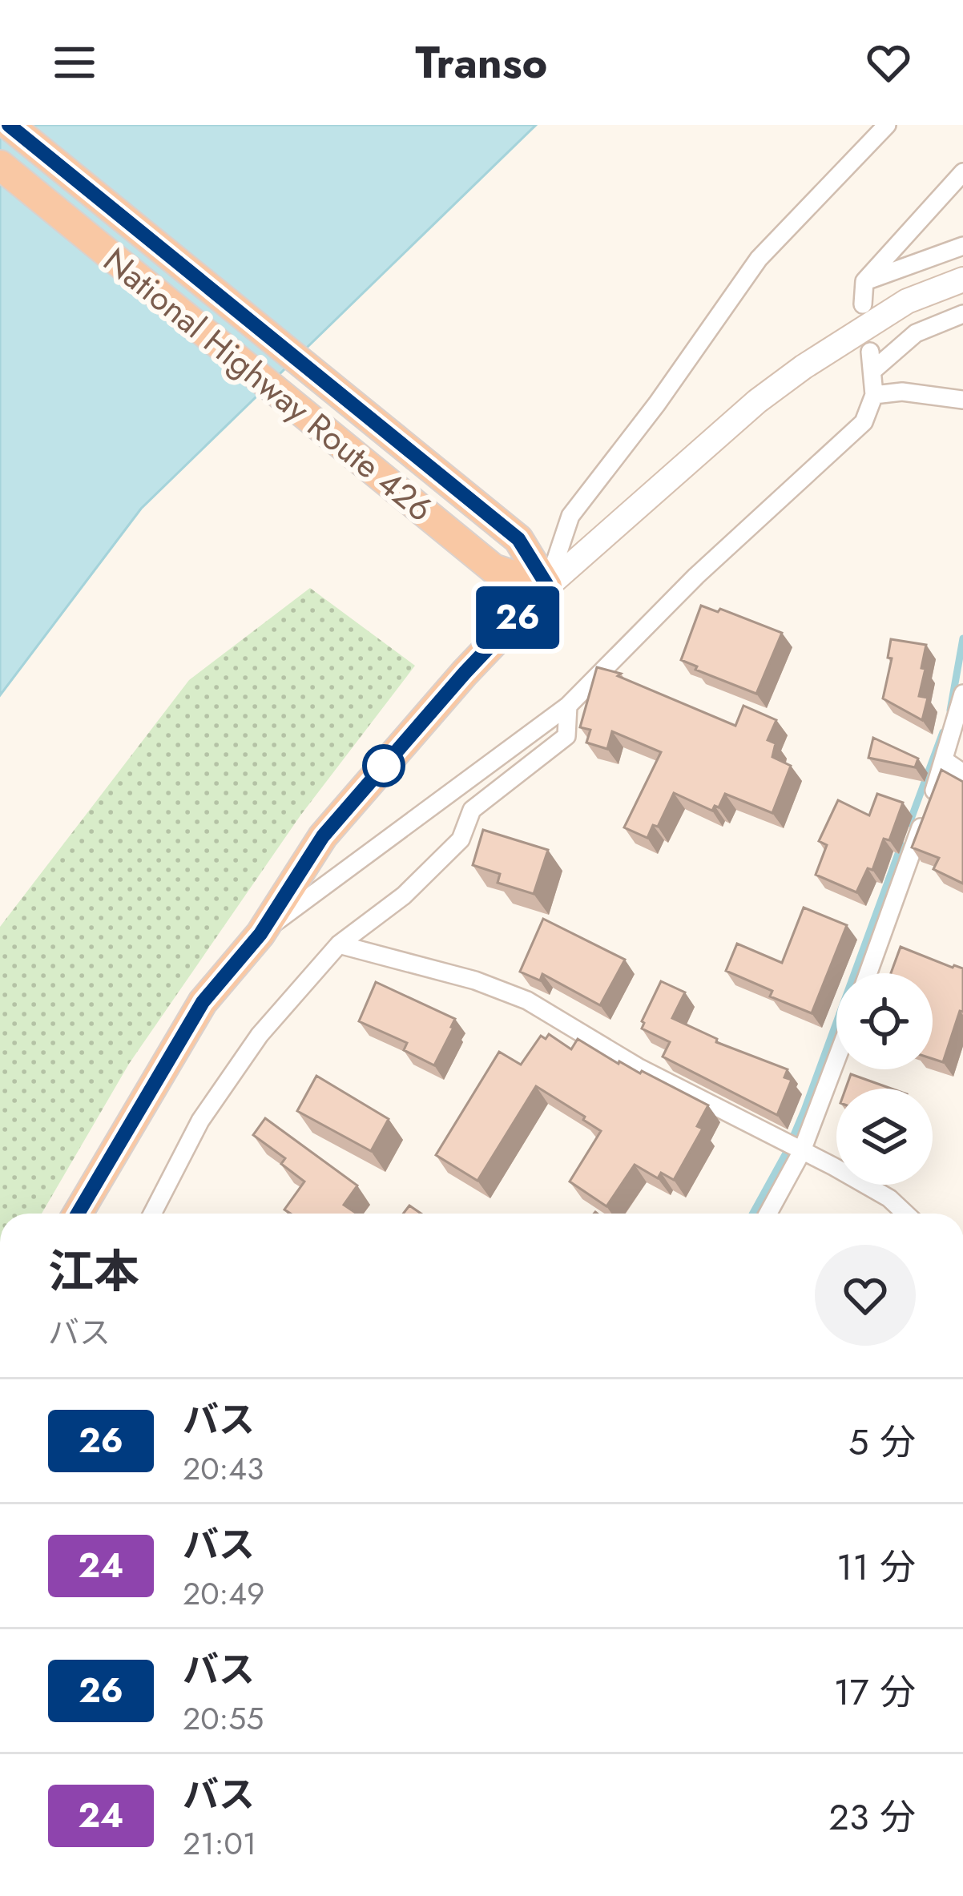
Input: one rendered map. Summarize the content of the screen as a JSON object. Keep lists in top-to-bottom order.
{
  "streets": {
    "highway": ["National Highway Route 426"]
  },
  "lines": ["bus line 26"],
  "page": {
    "header": "Transo",
    "on_map": "26",
    "heading": ["江本", "バス"],
    "list": [
      {
        "mark": "26",
        "name": "バス",
        "note": "20:43",
        "value": "5 分"
      },
      {
        "mark": "24",
        "name": "バス",
        "note": "20:49",
        "value": "11 分"
      },
      {
        "mark": "26",
        "name": "バス",
        "note": "20:55",
        "value": "17 分"
      },
      {
        "mark": "24",
        "name": "バス",
        "note": "21:01",
        "value": "23 分"
      }
    ]
  }
}
